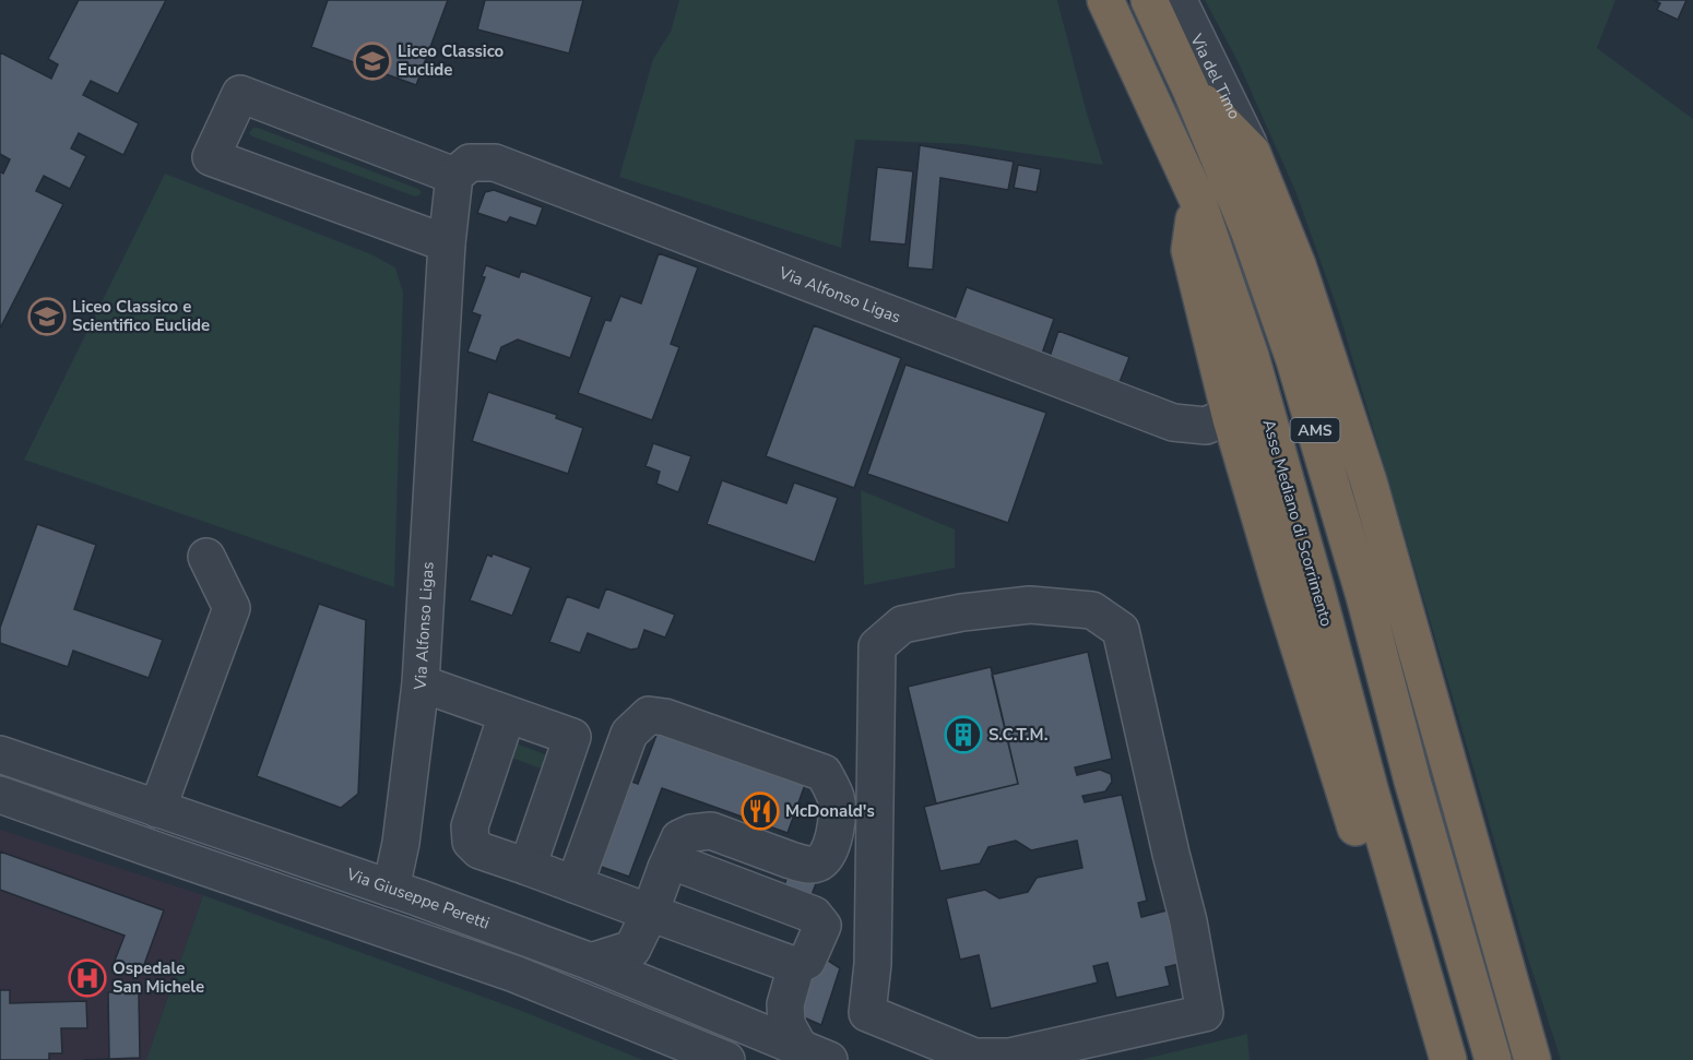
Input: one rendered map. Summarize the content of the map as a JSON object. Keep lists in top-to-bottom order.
{
  "streets": {
    "highway": ["AMS", "Asse Mediano di Scorrimento"],
    "street": ["Via del Timo", "Via Alfonso Ligas", "Via Giuseppe Peretti"]
  },
  "crossings": [
    ["Via Alfonso Ligas", "Via Giuseppe Peretti"]
  ],
  "places": {
    "school or university": ["Liceo Classico Euclide", "Liceo Classico e Scientifico Euclide"],
    "building": ["S.C.T.M."],
    "restaurant": ["McDonald's"],
    "hospital": ["Ospedale San Michele"]
  }
}
